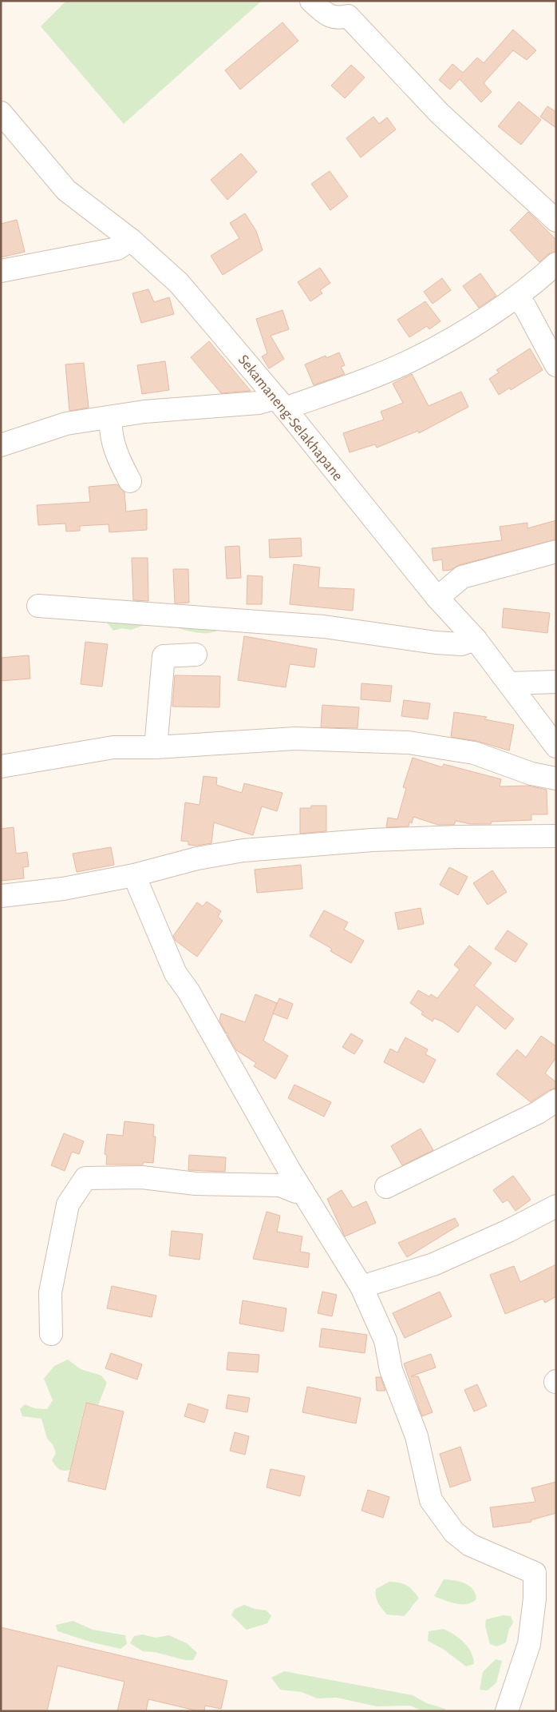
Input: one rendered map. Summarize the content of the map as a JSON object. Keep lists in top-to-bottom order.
{
  "streets": {
    "street": ["Sekamaneng-Selakhapane"]
  }
}
